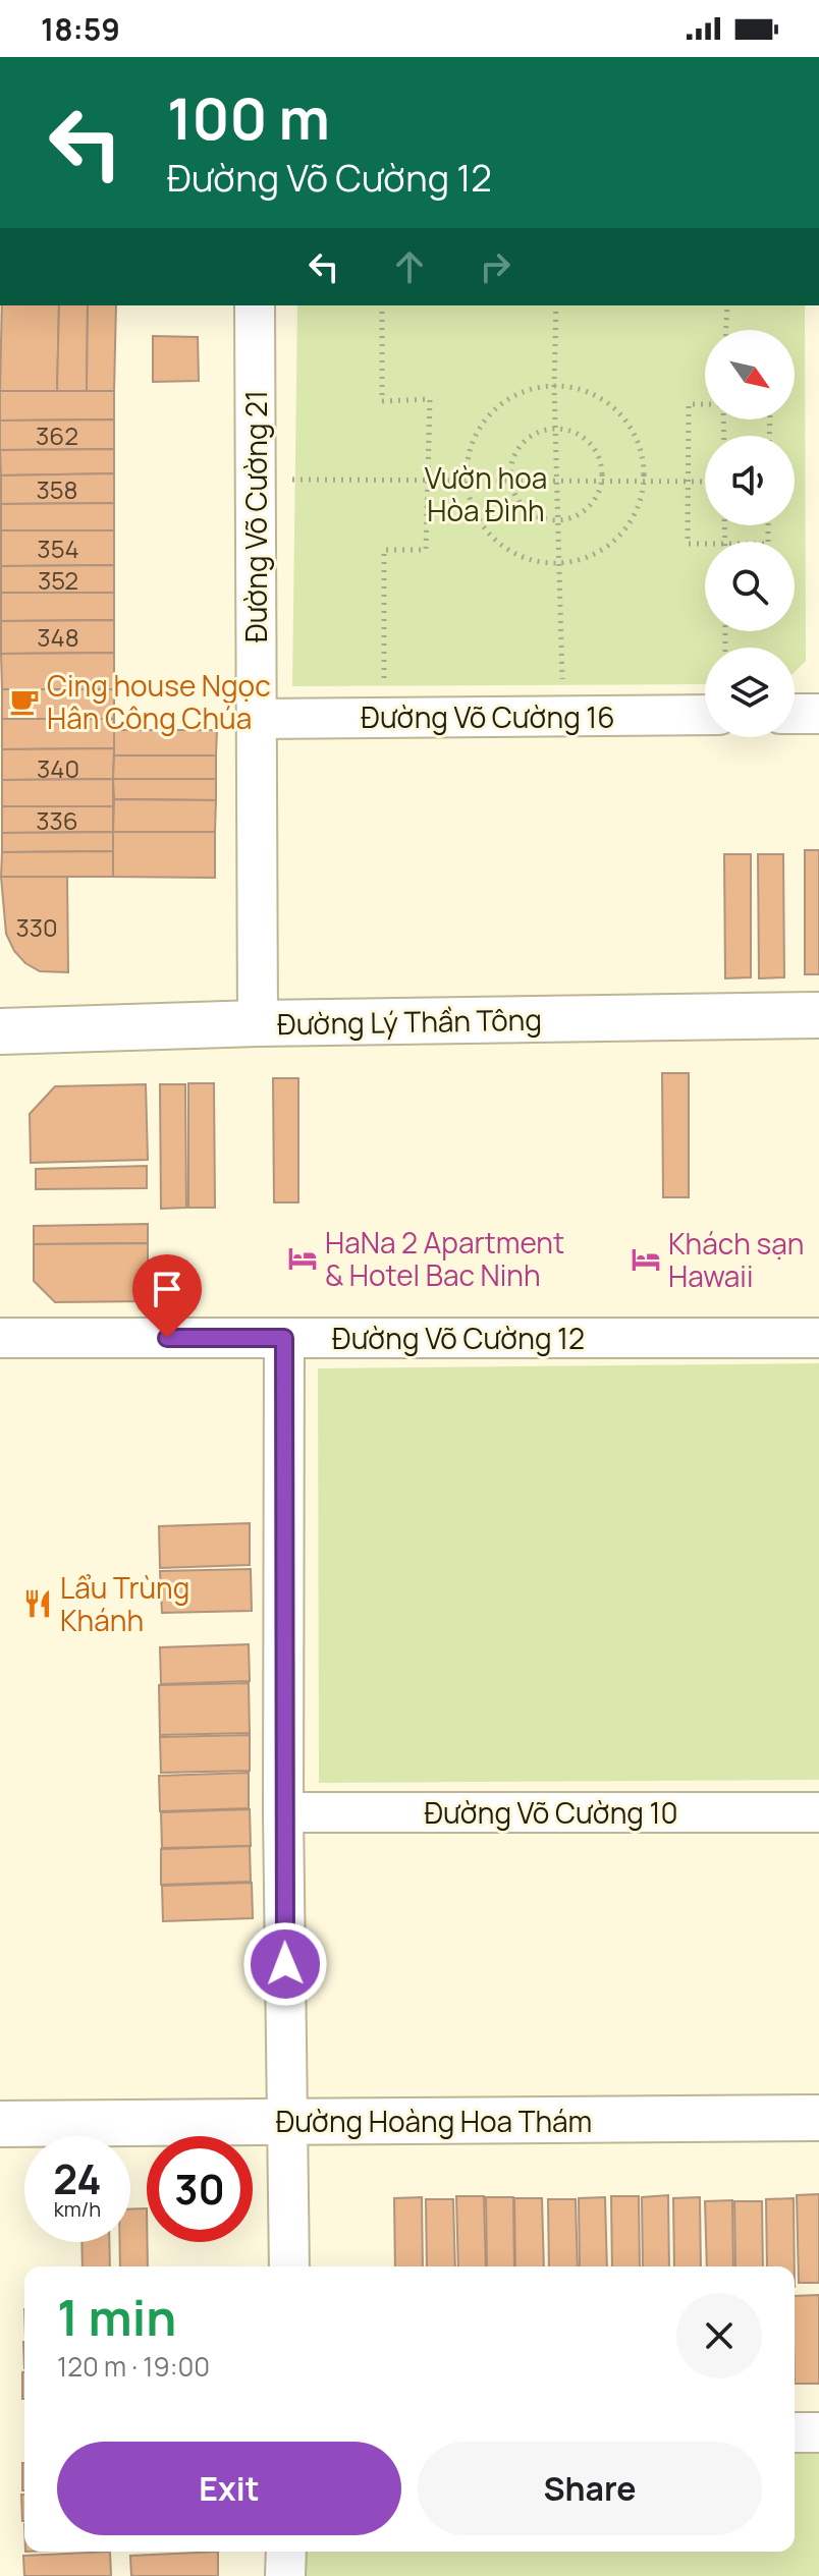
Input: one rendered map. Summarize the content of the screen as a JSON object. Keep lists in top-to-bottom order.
{
  "streets": {
    "street": [
      "Đường Võ Cường 21",
      "Đường Võ Cường 16",
      "Đường Lý Thần Tông",
      "Đường Võ Cường 12",
      "Đường Võ Cường 10",
      "Đường Hoàng Hoa Thám"
    ]
  },
  "crossings": [
    ["Đường Võ Cường 21", "Đường Võ Cường 16"],
    ["Đường Võ Cường 21", "Đường Lý Thần Tông"]
  ],
  "parks": ["Vườn hoa Hòa Đình"],
  "places": {
    "cafe": ["Cing house Ngọc Hân Công Chúa"],
    "hotel": ["HaNa 2 Apartment & Hotel Bac Ninh", "Khách sạn Hawaii"],
    "restaurant": ["Lẩu Trùng Khánh"]
  },
  "house_numbers": [
    "362",
    "358",
    "354",
    "352",
    "348",
    "340",
    "336",
    "330"
  ],
  "north": "bottom right",
  "page": {
    "status": "18:59",
    "turn": ["100 m", "Đường Võ Cường 12"],
    "speed": "24 km/h",
    "limit": "30",
    "heading": ["1 min", "120 m · 19:00"],
    "buttons": ["Exit", "Share"]
  }
}
